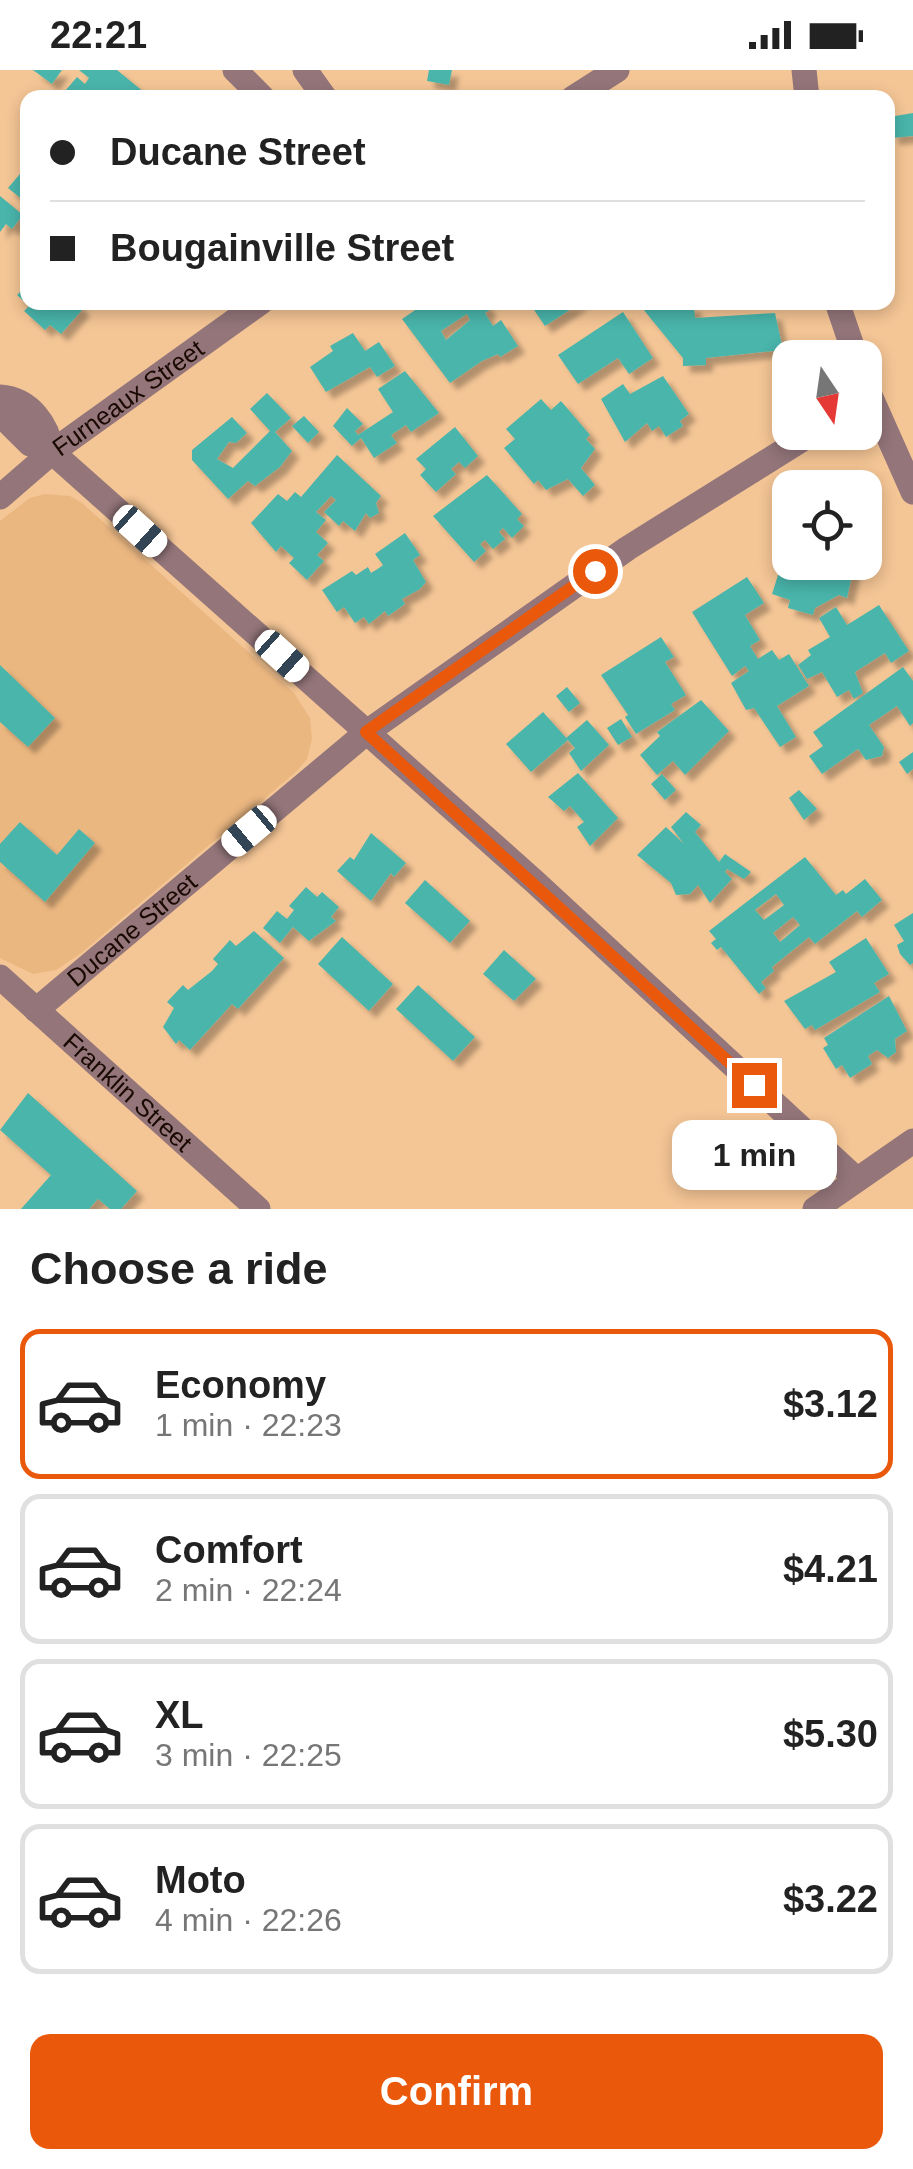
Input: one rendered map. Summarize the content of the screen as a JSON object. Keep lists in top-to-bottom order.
{
  "streets": {
    "street": ["Furneaux Street", "Ducane Street", "Franklin Street"]
  },
  "crossings": [
    ["Ducane Street", "Franklin Street"]
  ],
  "north": "bottom",
  "page": {
    "status": "22:21",
    "banner": ["Ducane Street", "Bougainville Street"],
    "bubble": "1 min",
    "heading": "Choose a ride",
    "list": [
      {
        "name": "Economy",
        "note": "1 min · 22:23",
        "value": "$3.12"
      },
      {
        "name": "Comfort",
        "note": "2 min · 22:24",
        "value": "$4.21"
      },
      {
        "name": "XL",
        "note": "3 min · 22:25",
        "value": "$5.30"
      },
      {
        "name": "Moto",
        "note": "4 min · 22:26",
        "value": "$3.22"
      }
    ],
    "buttons": "Confirm"
  }
}
